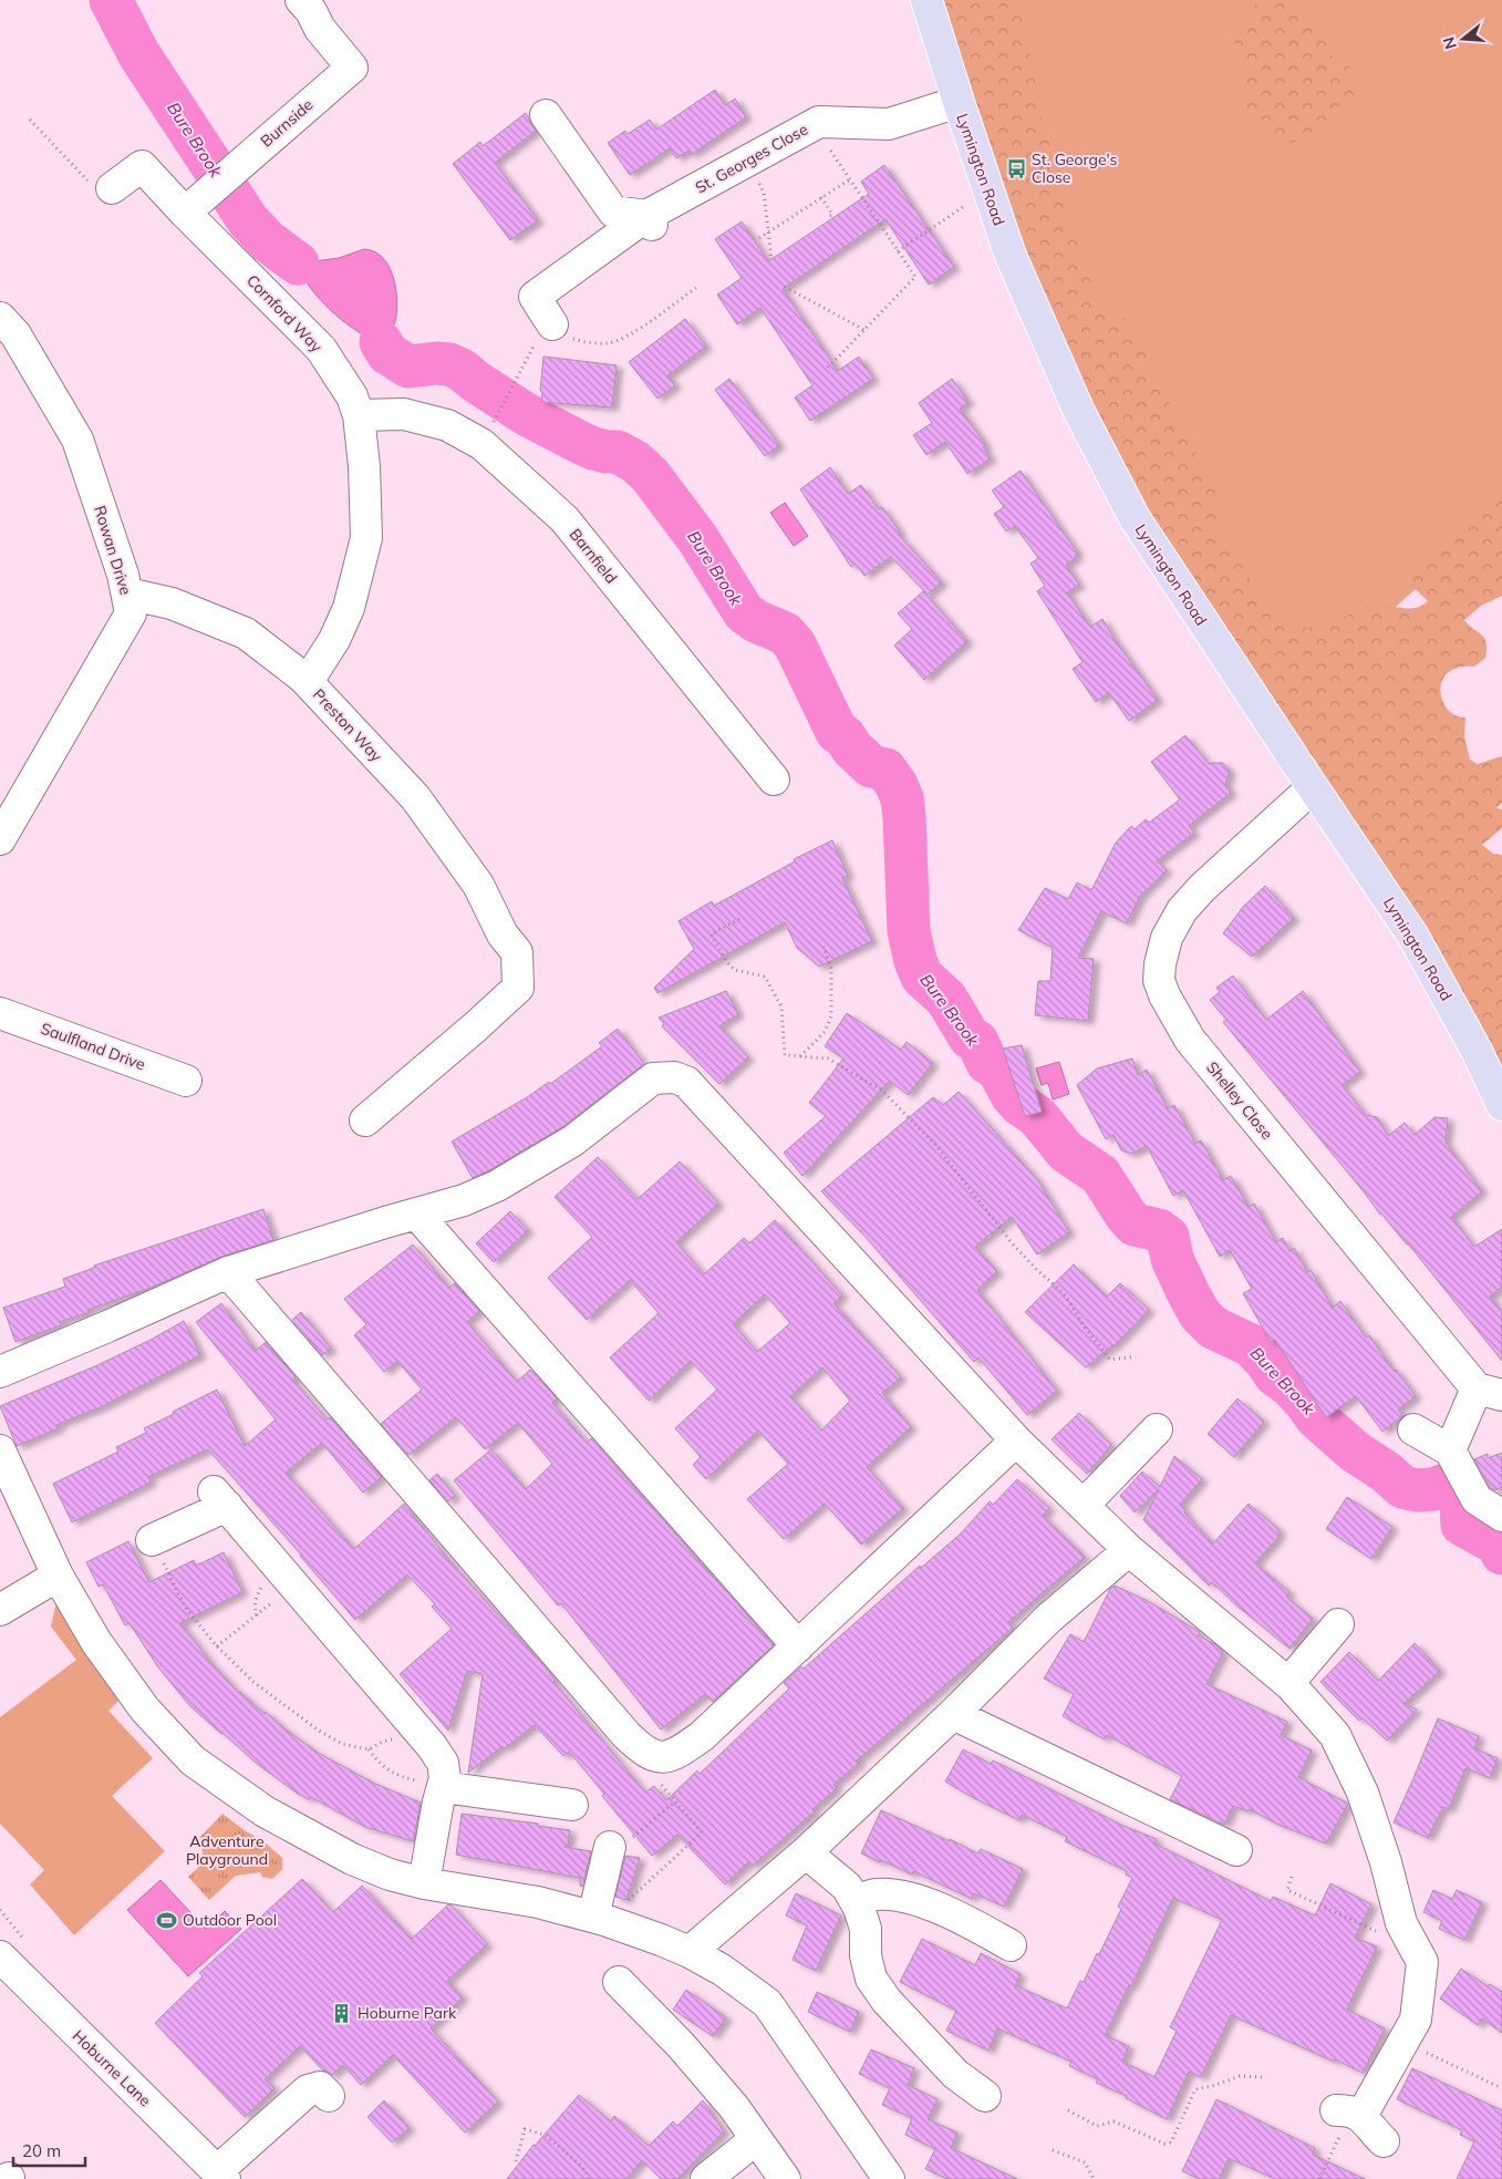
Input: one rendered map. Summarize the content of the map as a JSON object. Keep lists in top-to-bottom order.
{
  "streets": {
    "main road": ["Lymington Road"],
    "street": [
      "Burnside",
      "St. Georges Close",
      "Cornford Way",
      "Rowan Drive",
      "Barnfield",
      "Preston Way",
      "Saulfland Drive",
      "Shelley Close",
      "Hoburne Lane"
    ]
  },
  "crossings": [
    ["Burnside", "Cornford Way"],
    ["St. Georges Close", "Lymington Road"],
    ["Lymington Road", "Shelley Close"],
    ["Cornford Way", "Barnfield"],
    ["Cornford Way", "Preston Way"],
    ["Rowan Drive", "Preston Way"]
  ],
  "water": ["Bure Brook"],
  "parks": ["Adventure Playground"],
  "places": {
    "bus stop": ["St. George's Close"],
    "sports": ["Outdoor Pool"],
    "building": ["Hoburne Park"]
  },
  "scale_bar": "20 m",
  "north": "left"
}
